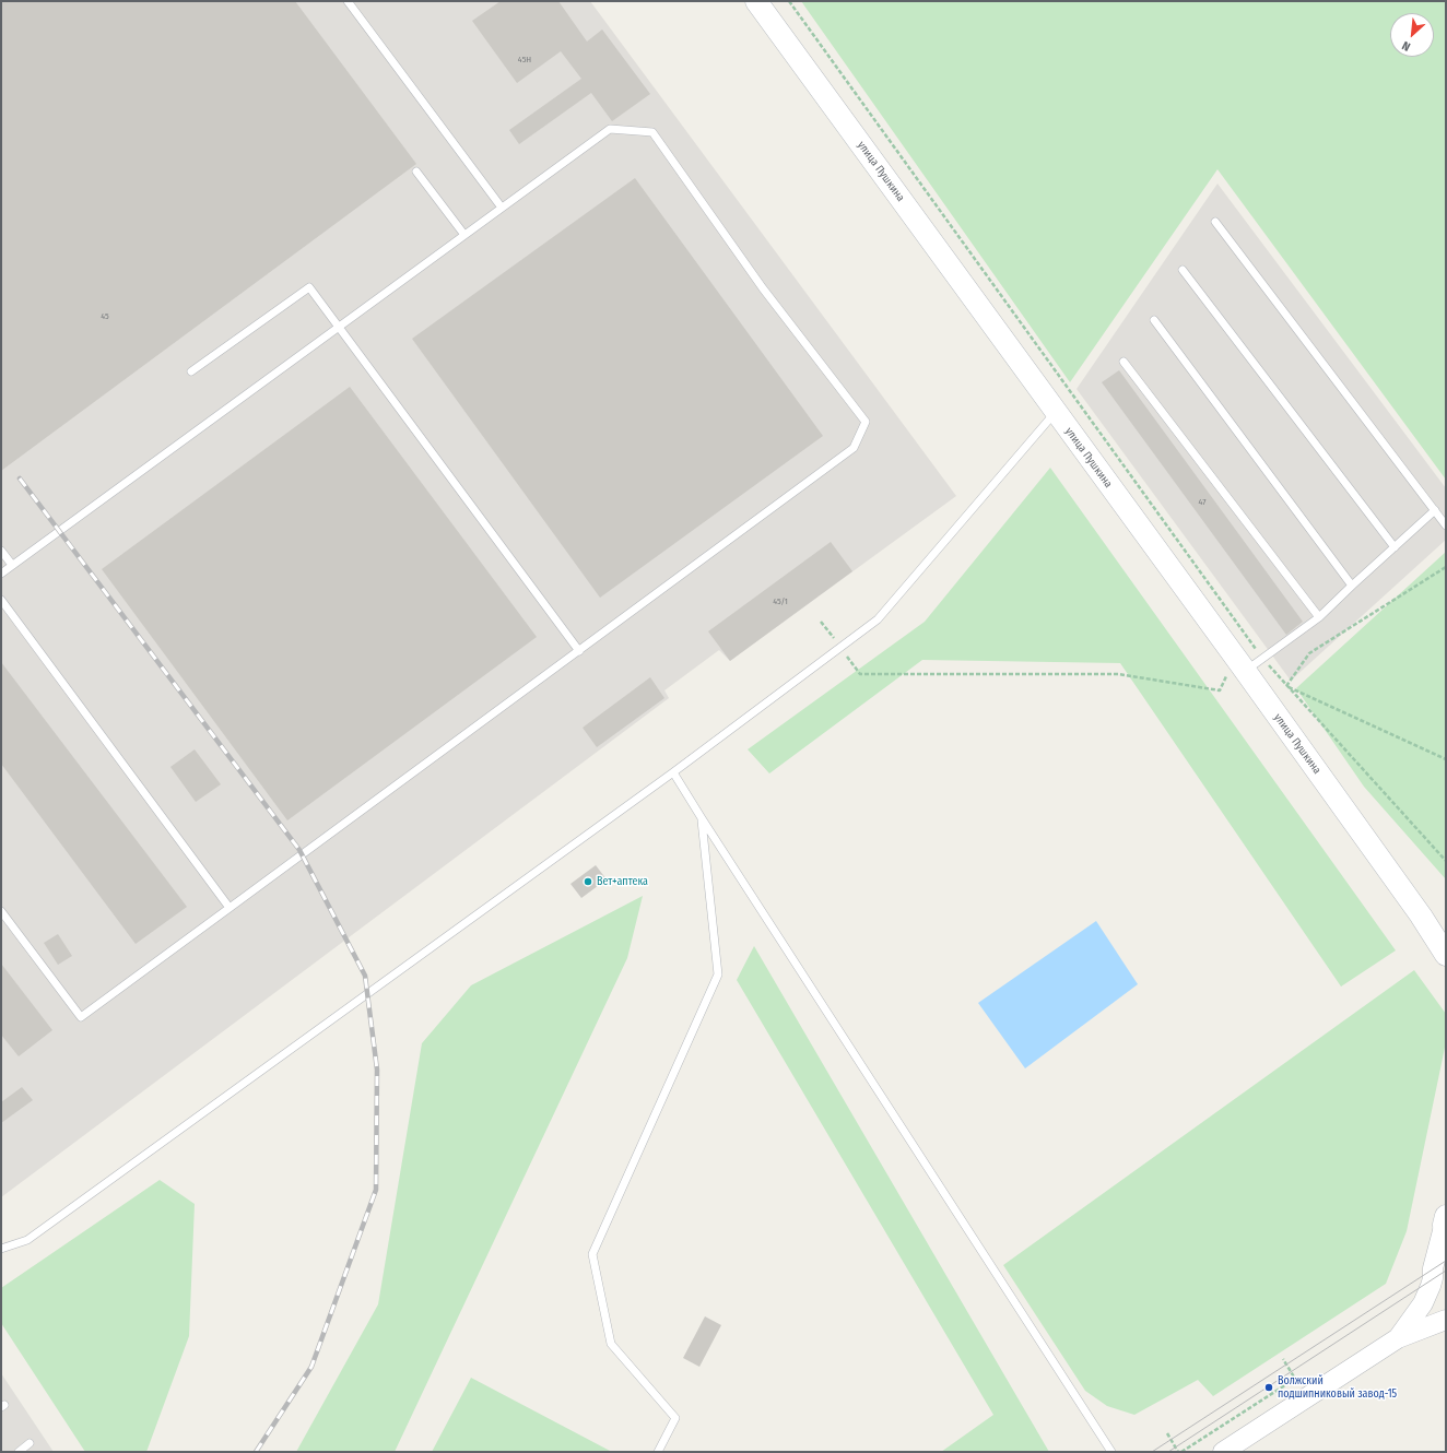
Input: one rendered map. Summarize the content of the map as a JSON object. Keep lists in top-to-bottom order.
{
  "streets": {
    "main road": ["улица Пушкина"]
  },
  "places": ["Вет+аптека", "Волжский подшипниковый завод-15"],
  "house_numbers": [
    "45Н",
    "45",
    "47",
    "45/1"
  ],
  "north": "bottom left"
}
